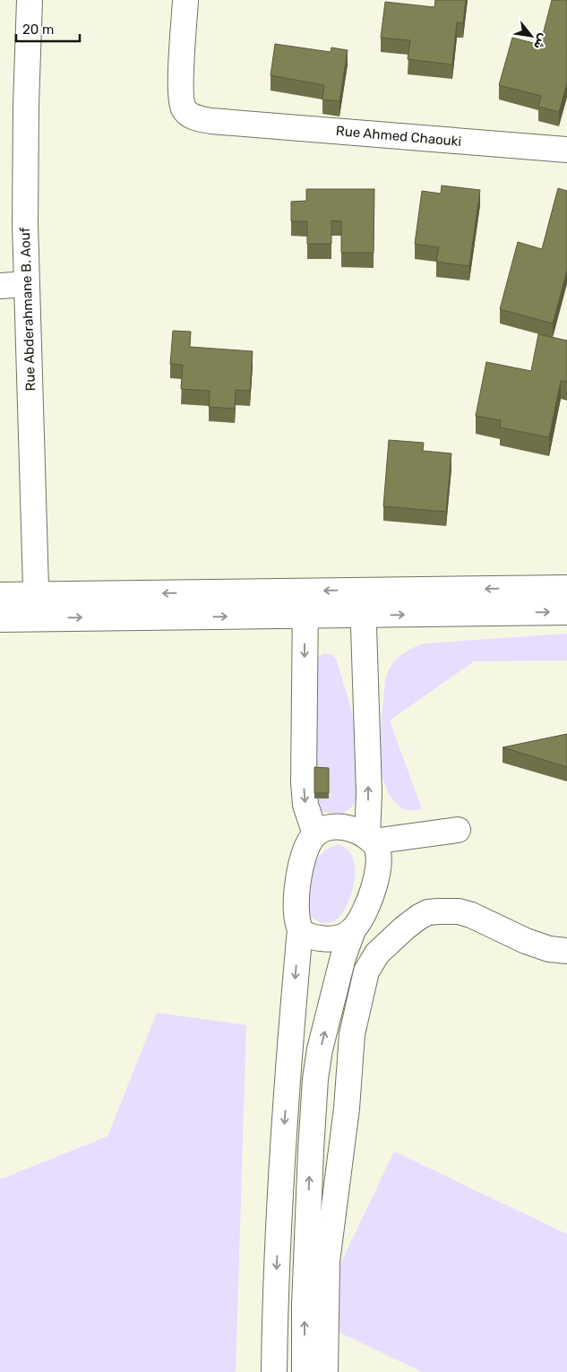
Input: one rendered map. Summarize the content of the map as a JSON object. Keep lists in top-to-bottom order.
{
  "streets": {
    "street": ["Rue Ahmed Chaouki", "Rue Abderahmane B. Aouf"]
  },
  "scale_bar": "20 m",
  "north": "bottom right"
}
